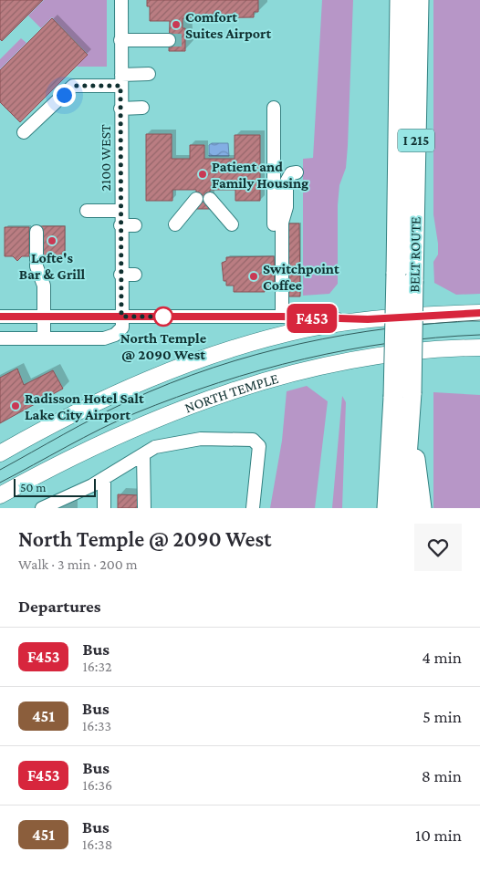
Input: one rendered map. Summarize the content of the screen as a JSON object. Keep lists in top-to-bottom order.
{
  "streets": {
    "highway": ["I 215", "BELT ROUTE"],
    "main road": ["NORTH TEMPLE"],
    "street": ["2100 WEST"]
  },
  "places": [
    "Comfort Suites Airport",
    "Patient and Family Housing",
    "Lofte's Bar & Grill",
    "Switchpoint Coffee",
    "North Temple @ 2090 West",
    "Radisson Hotel Salt Lake City Airport"
  ],
  "lines": ["bus line F453"],
  "scale_bar": "50 m",
  "page": {
    "on_map": "F453",
    "scale": "50 m",
    "heading": [
      ["North Temple @ 2090 West", "Walk · 3 min · 200 m"],
      "Departures"
    ],
    "list": [
      {
        "mark": "F453",
        "name": "Bus",
        "note": "16:32",
        "value": "4 min"
      },
      {
        "mark": "451",
        "name": "Bus",
        "note": "16:33",
        "value": "5 min"
      },
      {
        "mark": "F453",
        "name": "Bus",
        "note": "16:36",
        "value": "8 min"
      },
      {
        "mark": "451",
        "name": "Bus",
        "note": "16:38",
        "value": "10 min"
      }
    ]
  }
}
